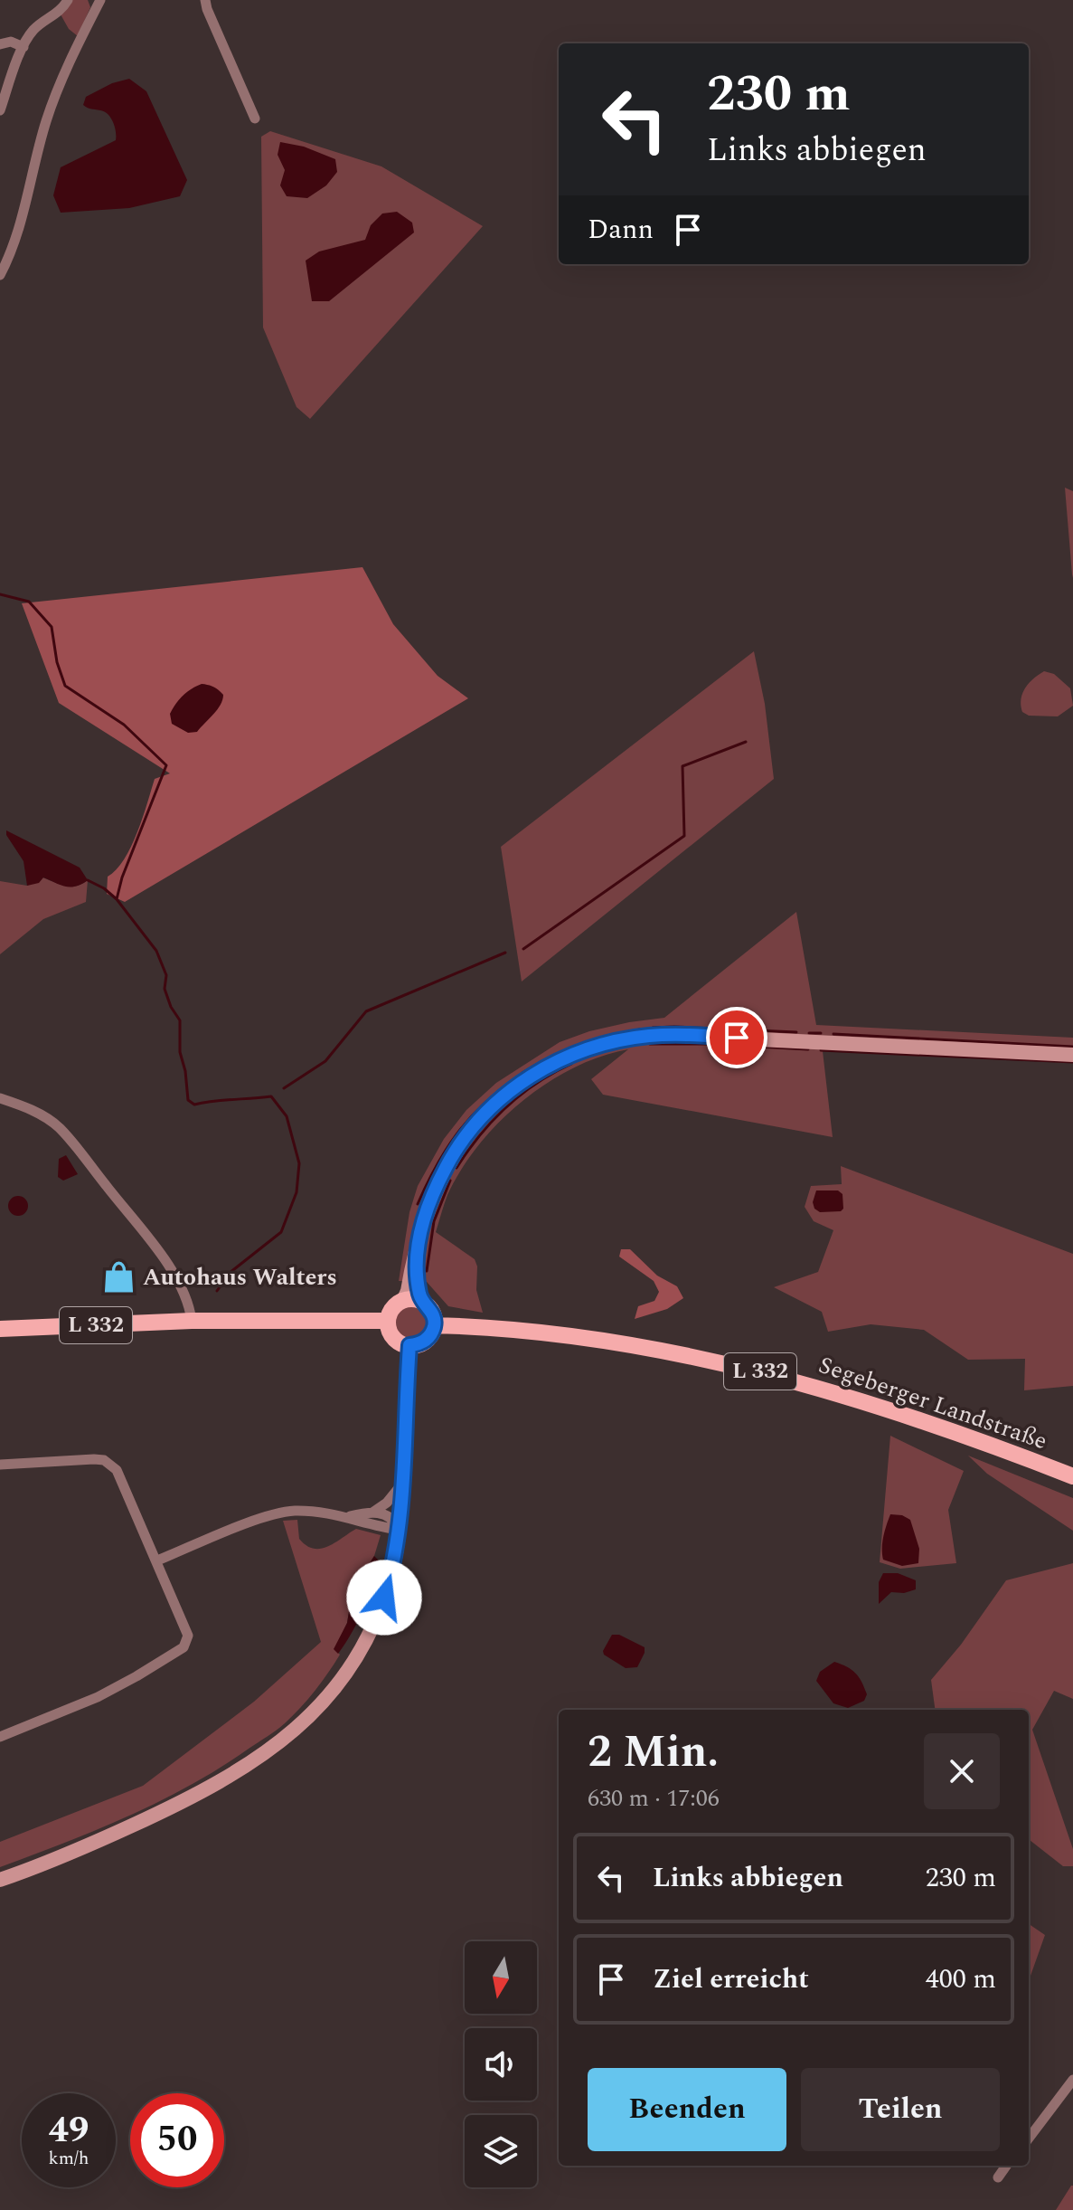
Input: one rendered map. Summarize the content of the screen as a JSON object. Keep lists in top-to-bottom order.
{
  "streets": {
    "main road": ["L 332", "Segeberger Landstraße"]
  },
  "crossings": [
    ["L 332", "Segeberger Landstraße"]
  ],
  "places": {
    "shop": ["Autohaus Walters"]
  },
  "north": "bottom",
  "page": {
    "turn": ["230 m", "Links abbiegen"],
    "then": "Dann",
    "heading": ["2 Min.", "630 m · 17:06"],
    "list": [
      {
        "name": "Links abbiegen",
        "value": "230 m"
      },
      {
        "name": "Ziel erreicht",
        "value": "400 m"
      }
    ],
    "buttons": ["Beenden", "Teilen"],
    "speed": "49 km/h",
    "limit": "50"
  }
}
